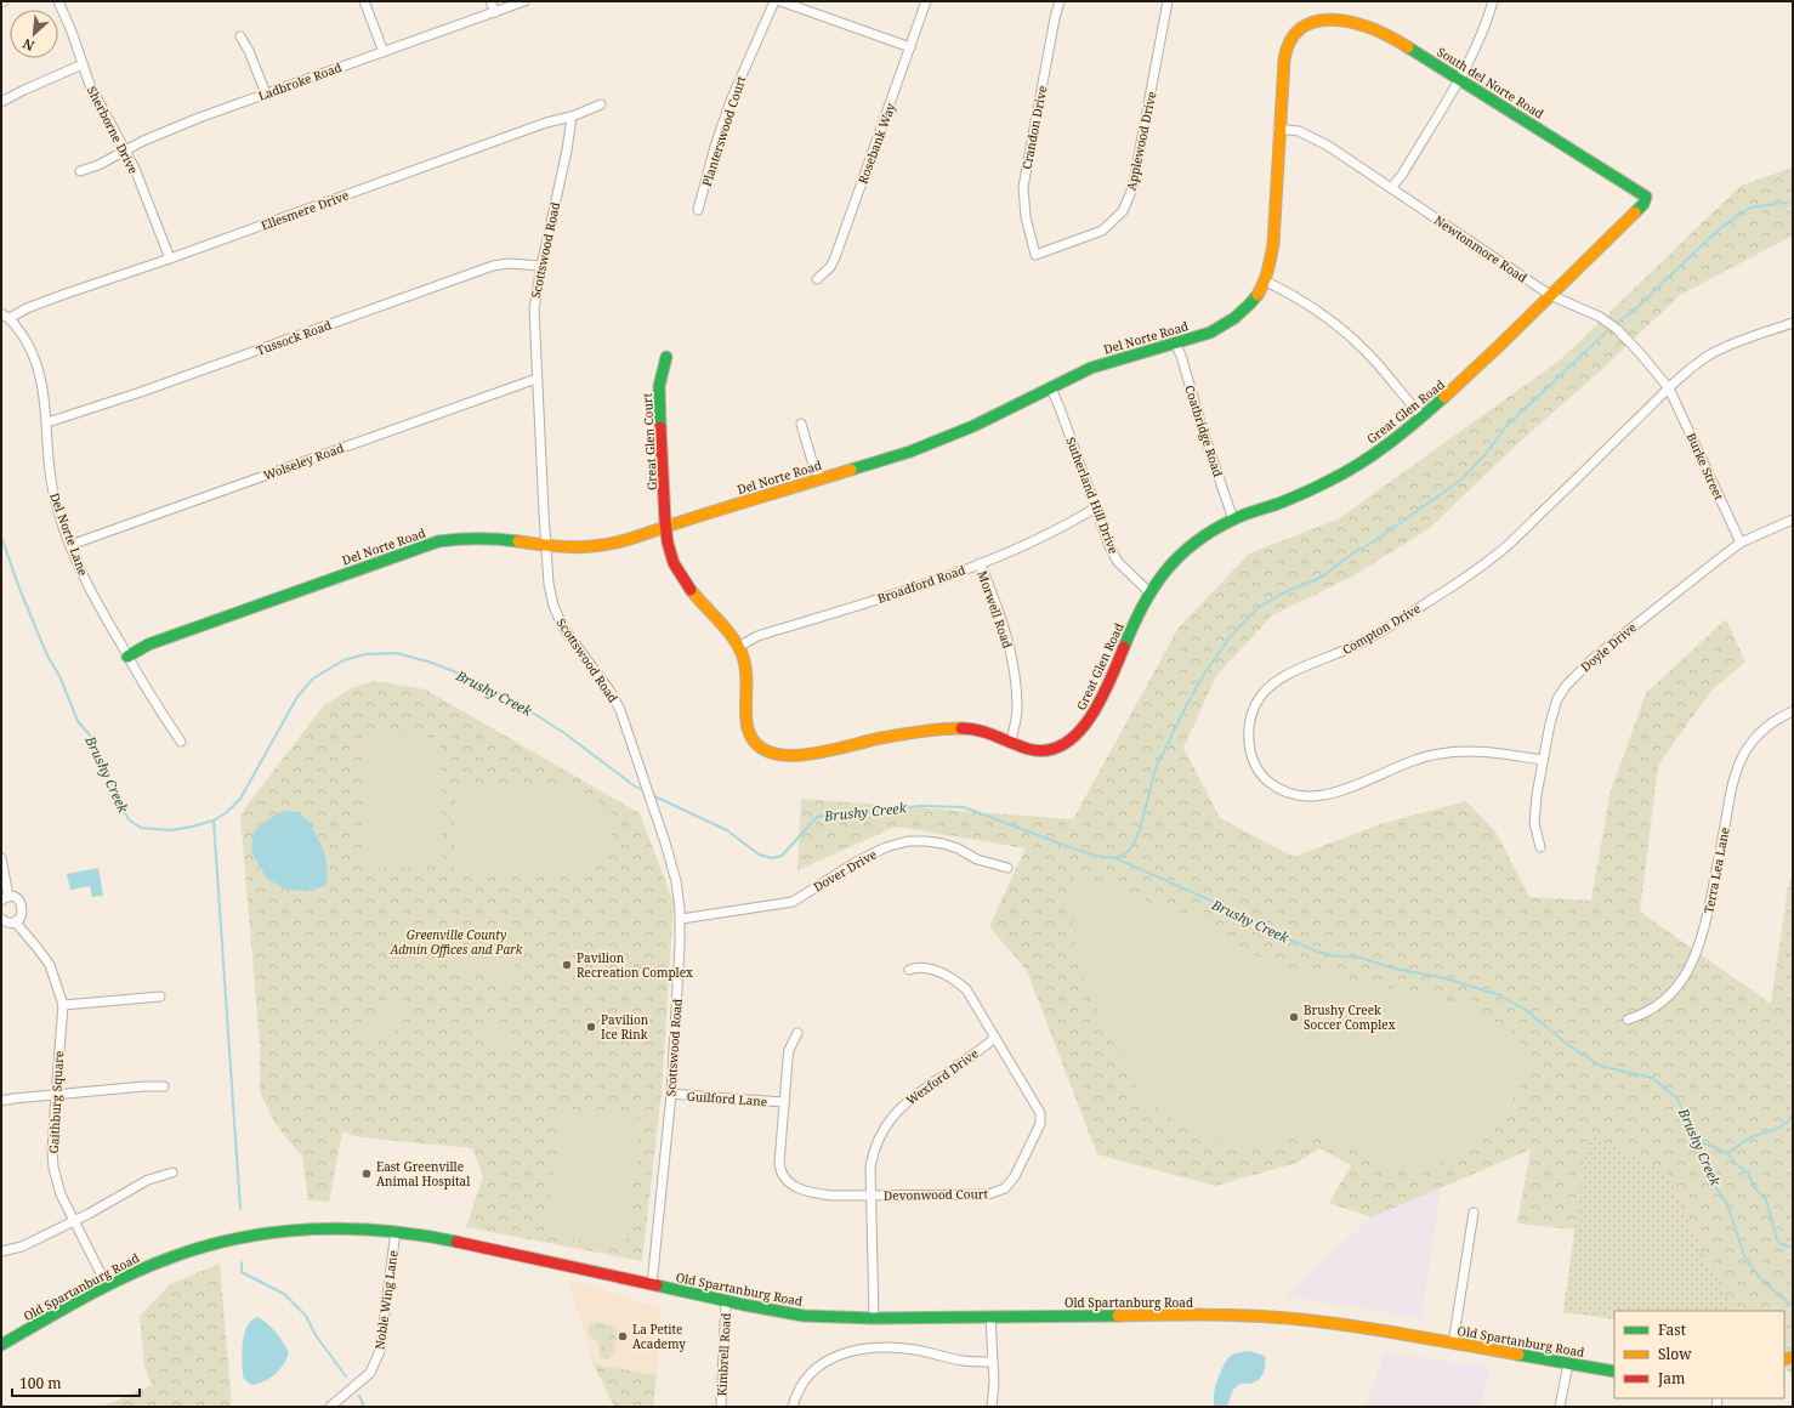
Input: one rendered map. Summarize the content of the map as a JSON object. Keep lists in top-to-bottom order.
{
  "streets": {
    "street": [
      "Ladbroke Road",
      "South del Norte Road",
      "Crandon Drive",
      "Sherborne Drive",
      "Planterswood Court",
      "Applewood Drive",
      "Rosebank Way",
      "Ellesmere Drive",
      "Newtonmore Road",
      "Scottswood Road",
      "Tussock Road",
      "Del Norte Road",
      "Great Glen Road",
      "Coatbridge Road",
      "Great Glen Court",
      "Wolseley Road",
      "Burke Street",
      "Sutherland Hill Drive",
      "Del Norte Lane",
      "Broadford Road",
      "Morwell Road",
      "Compton Drive",
      "Doyle Drive",
      "Dover Drive",
      "Terra Lea Lane",
      "Wexford Drive",
      "Guilford Lane",
      "Gaithburg Square",
      "Devonwood Court",
      "Old Spartanburg Road",
      "Noble Wing Lane",
      "Kimbrell Road"
    ]
  },
  "crossings": [
    ["Ladbroke Road", "Sherborne Drive"],
    ["South del Norte Road", "Newtonmore Road"],
    ["South del Norte Road", "Great Glen Road"],
    ["Crandon Drive", "Applewood Drive"],
    ["Sherborne Drive", "Ellesmere Drive"],
    ["Ellesmere Drive", "Scottswood Road"],
    ["Ellesmere Drive", "Del Norte Lane"],
    ["Newtonmore Road", "Del Norte Road"],
    ["Newtonmore Road", "Great Glen Road"],
    ["Newtonmore Road", "Burke Street"],
    ["Newtonmore Road", "Compton Drive"],
    ["Scottswood Road", "Tussock Road"],
    ["Scottswood Road", "Del Norte Road"],
    ["Scottswood Road", "Wolseley Road"],
    ["Scottswood Road", "Dover Drive"],
    ["Scottswood Road", "Guilford Lane"],
    ["Scottswood Road", "Old Spartanburg Road"],
    ["Tussock Road", "Del Norte Lane"],
    ["Del Norte Road", "Coatbridge Road"],
    ["Del Norte Road", "Great Glen Court"],
    ["Del Norte Road", "Sutherland Hill Drive"],
    ["Del Norte Road", "Del Norte Lane"],
    ["Great Glen Road", "Coatbridge Road"],
    ["Great Glen Road", "Sutherland Hill Drive"],
    ["Great Glen Road", "Broadford Road"],
    ["Great Glen Road", "Morwell Road"],
    ["Wolseley Road", "Del Norte Lane"],
    ["Burke Street", "Compton Drive"],
    ["Burke Street", "Doyle Drive"],
    ["Sutherland Hill Drive", "Broadford Road"],
    ["Broadford Road", "Morwell Road"],
    ["Compton Drive", "Doyle Drive"],
    ["Wexford Drive", "Devonwood Court"],
    ["Wexford Drive", "Old Spartanburg Road"],
    ["Guilford Lane", "Devonwood Court"],
    ["Gaithburg Square", "Old Spartanburg Road"],
    ["Old Spartanburg Road", "Noble Wing Lane"],
    ["Old Spartanburg Road", "Kimbrell Road"]
  ],
  "water": ["Brushy Creek"],
  "parks": ["Greenville County Admin Offices and Park"],
  "places": [
    "Pavilion Recreation Complex",
    "Brushy Creek Soccer Complex",
    "Pavilion Ice Rink",
    "East Greenville Animal Hospital",
    "La Petite Academy"
  ],
  "legend": ["Fast", "Slow", "Jam"],
  "scale_bar": "100 m",
  "north": "bottom left"
}
